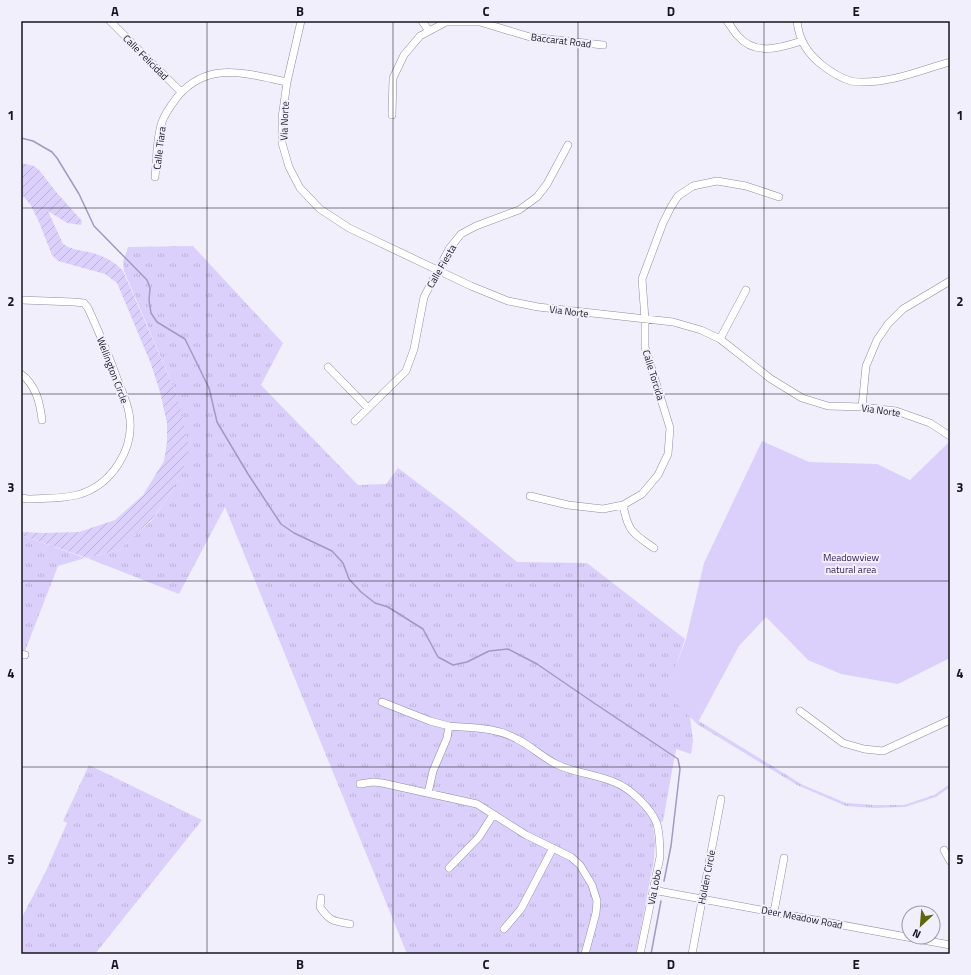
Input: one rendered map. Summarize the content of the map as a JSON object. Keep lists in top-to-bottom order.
{
  "streets": {
    "street": [
      "Baccarat Road",
      "Calle Felicidad",
      "Via Norte",
      "Calle Tiara",
      "Calle Fiesta",
      "Wellington Circle",
      "Calle Torcida",
      "Holden Circle",
      "Via Lobo",
      "Deer Meadow Road"
    ]
  },
  "crossings": [
    ["Calle Felicidad", "Calle Tiara"],
    ["Via Norte", "Calle Tiara"],
    ["Via Norte", "Calle Fiesta"],
    ["Via Norte", "Calle Torcida"],
    ["Holden Circle", "Deer Meadow Road"],
    ["Via Lobo", "Deer Meadow Road"]
  ],
  "parks": ["Meadowview natural area"],
  "north": "bottom left",
  "grid": {
    "columns": [
      "A",
      "B",
      "C",
      "D",
      "E"
    ],
    "rows": [
      "1",
      "2",
      "3",
      "4",
      "5"
    ]
  }
}
